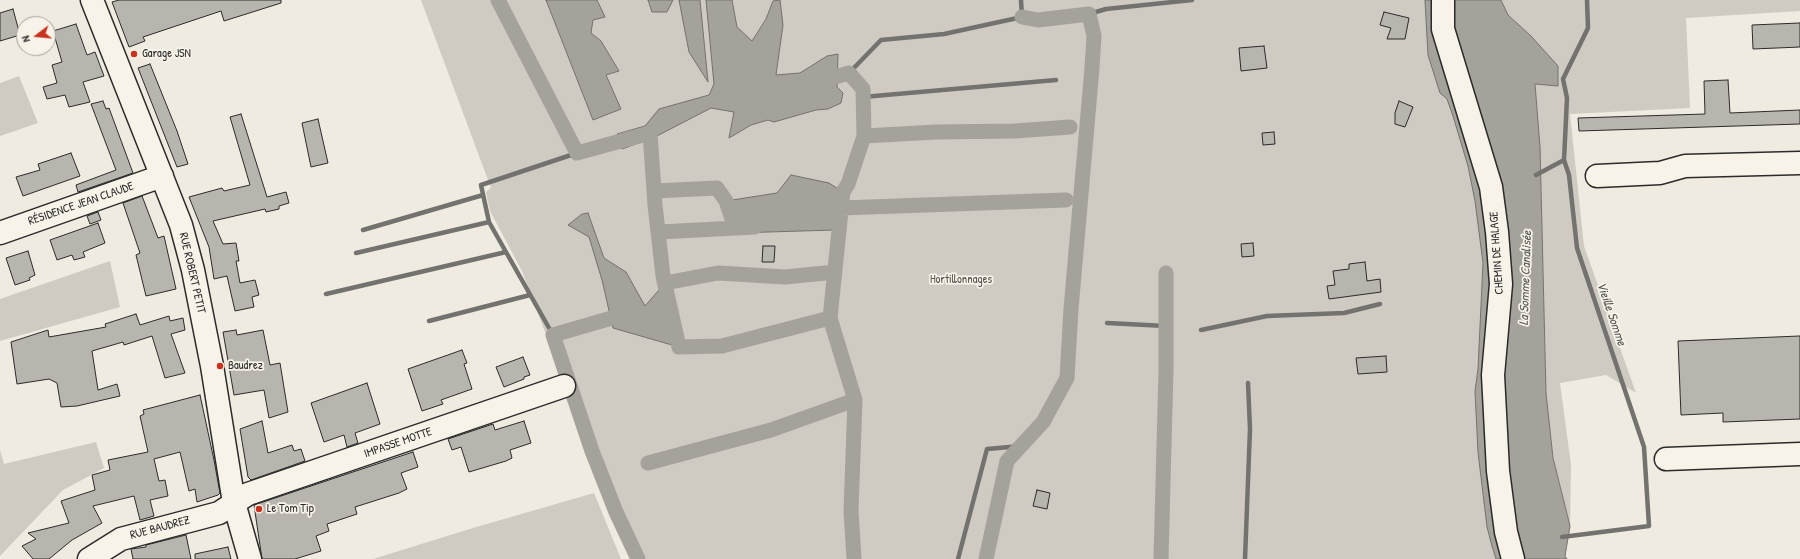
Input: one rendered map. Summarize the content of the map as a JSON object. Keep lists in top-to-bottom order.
{
  "streets": {
    "street": [
      "RÉSIDENCE JEAN CLAUDE",
      "CHEMIN DE HALAGE",
      "RUE ROBERT PETIT",
      "IMPASSE MOTTE",
      "RUE BAUDREZ"
    ]
  },
  "crossings": [
    ["RÉSIDENCE JEAN CLAUDE", "RUE ROBERT PETIT"],
    ["RUE ROBERT PETIT", "IMPASSE MOTTE"],
    ["RUE ROBERT PETIT", "RUE BAUDREZ"],
    ["IMPASSE MOTTE", "RUE BAUDREZ"]
  ],
  "water": ["La Somme Canalisée", "Vieille Somme"],
  "parks": ["Hortillonnages"],
  "places": ["Garage JSN", "Baudrez", "Le Tom Tip"],
  "north": "left"
}
